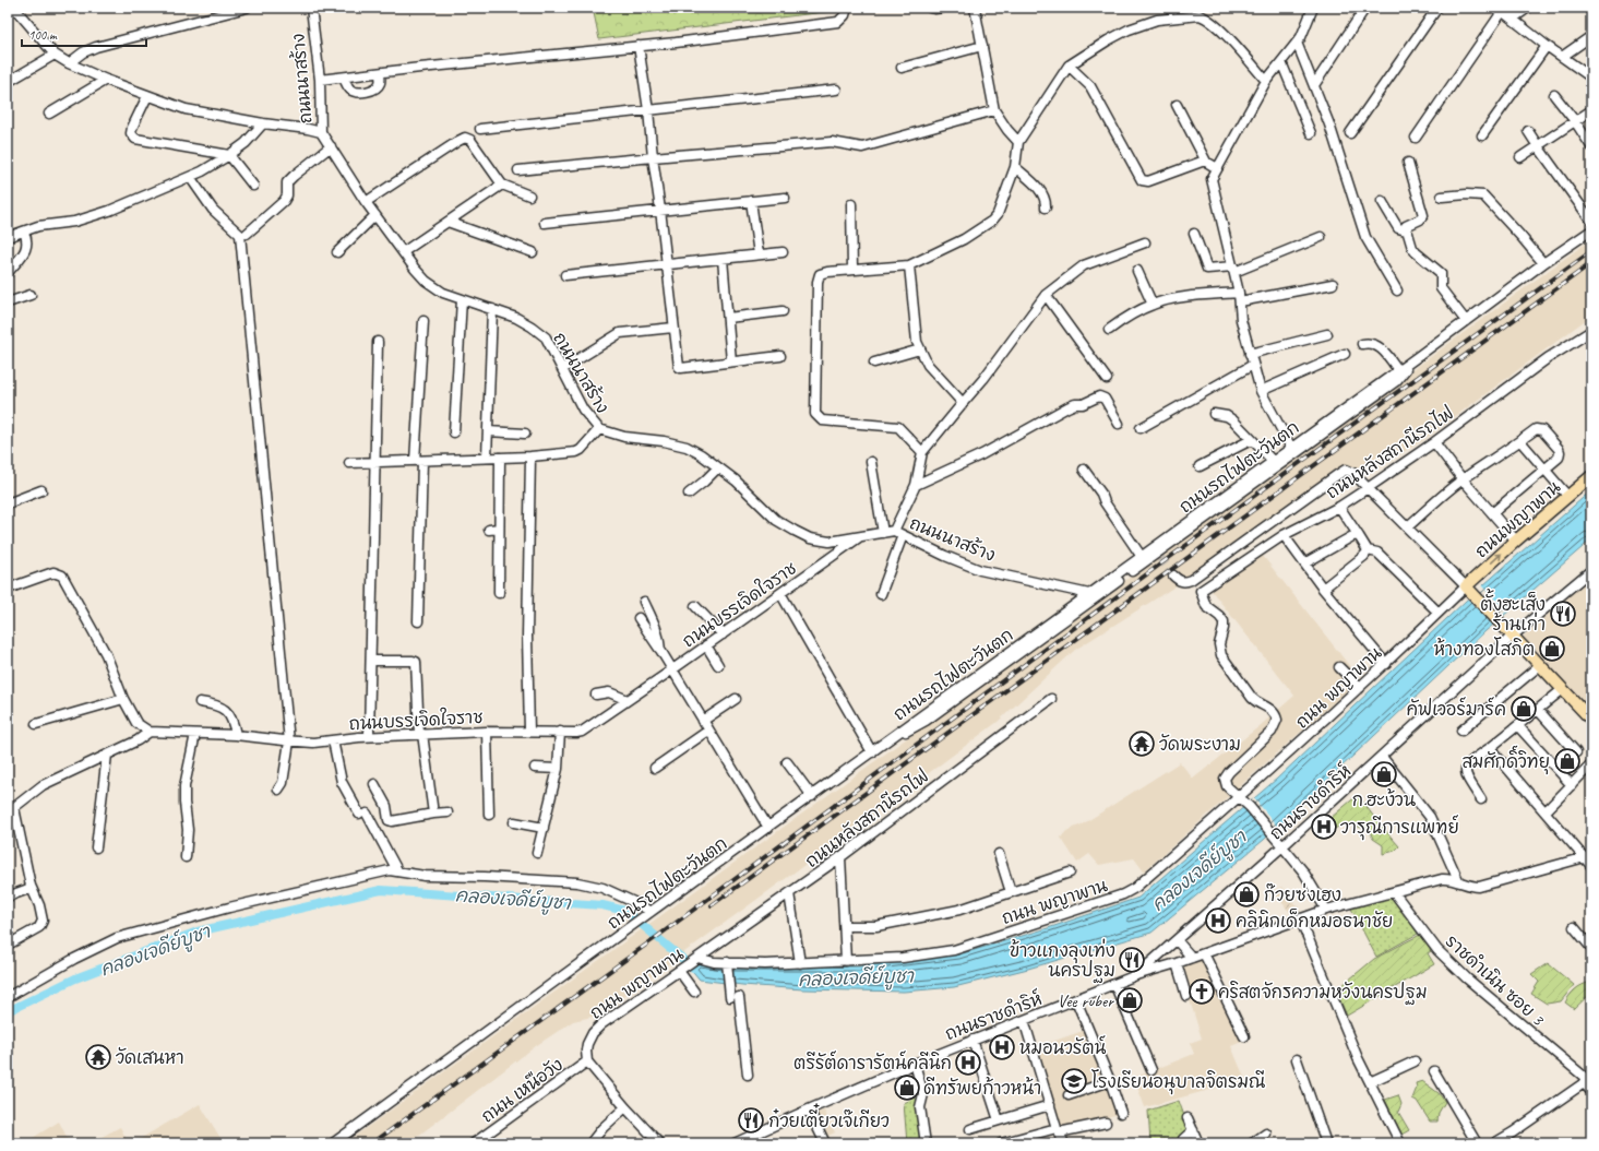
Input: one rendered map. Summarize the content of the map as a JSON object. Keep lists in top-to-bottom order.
{
  "streets": {
    "main road": ["ถนนพญาพาน"],
    "street": [
      "ถนนนาสร้าง",
      "ถนนหลังสถานีรถไฟ",
      "ถนนรถไฟตะวันตก",
      "ถนนบรรเจิดใจราช",
      "ถนน พญาพาน",
      "ถนนราชดำริห์",
      "ราชดำเนิน ซอย 3",
      "ถนน เหนือวัง"
    ]
  },
  "crossings": [
    ["ถนนนาสร้าง", "ถนนรถไฟตะวันตก"],
    ["ถนนนาสร้าง", "ถนนบรรเจิดใจราช"],
    ["ถนนหลังสถานีรถไฟ", "ถนน พญาพาน"],
    ["ถนนพญาพาน", "ถนน พญาพาน"],
    ["ถนน พญาพาน", "ถนน เหนือวัง"]
  ],
  "one_way": ["ถนนพญาพาน"],
  "water": ["คลองเจดีย์บูชา"],
  "places": {
    "restaurant": ["ตั้งฮะเส็ง ร้านเก่า", "ข้าวแกงลุงเท่ง นครปฐม", "ก๋วยเตี๋ยวเจ๊เกียว"],
    "shop": [
      "ห้างทองโสภิต",
      "คัฟเวอร์มาร์ค",
      "สมศักดิ์วิทยุ",
      "ก.ฮะง้วน",
      "ก๊วยซ่งเฮง",
      "Vee ruber",
      "ดีทรัพยก้าวหน้า"
    ],
    "temple": ["วัดพระงาม", "วัดเสนหา"],
    "hospital": [
      "วารุณีการแพทย์",
      "คลินิกเด็กหมอธนาชัย",
      "หมอนวรัตน์",
      "ตรีรัต์ดารารัตน์คลีนิก"
    ],
    "church": ["คริสตจักรความหวังนครปฐม"],
    "school or university": ["โรงเรียนอนุบาลจิตรมณี"]
  },
  "scale_bar": "100 m"
}
